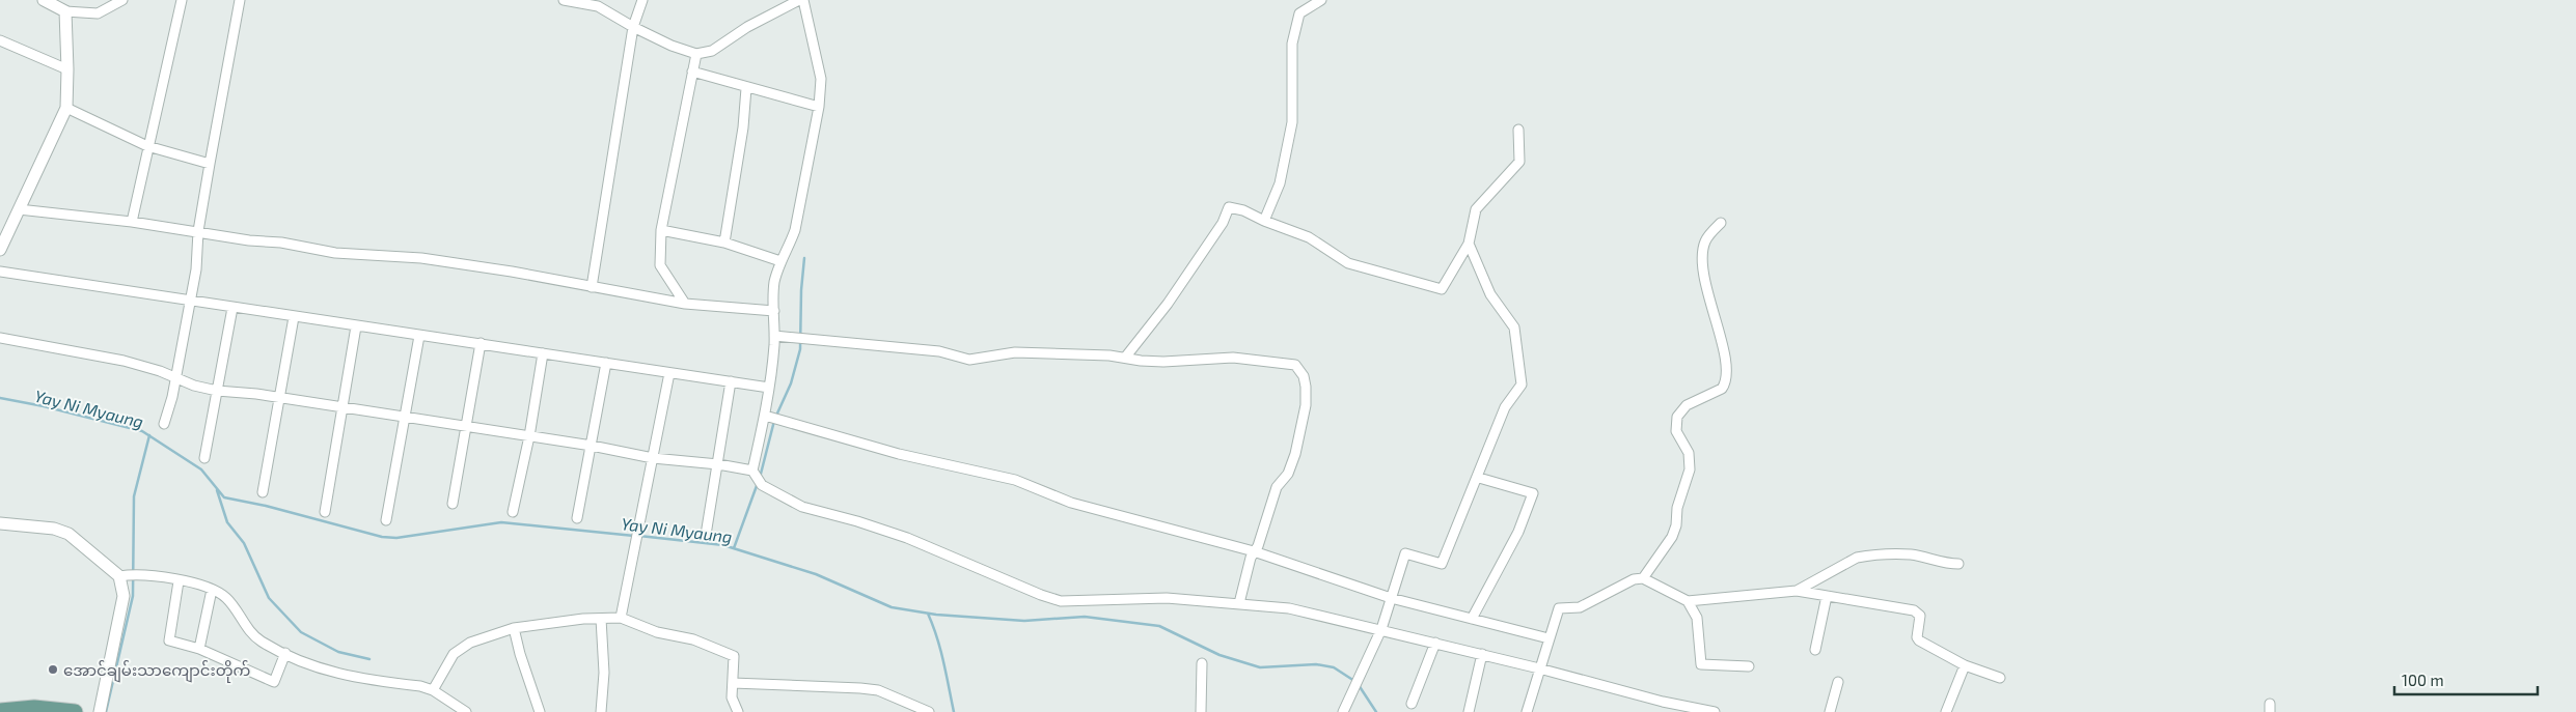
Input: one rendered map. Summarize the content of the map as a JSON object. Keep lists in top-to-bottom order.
{
  "water": ["Yay Ni Myaung"],
  "places": ["အောင်ချမ်းသာကျောင်းတိုက်"],
  "scale_bar": "100 m"
}
